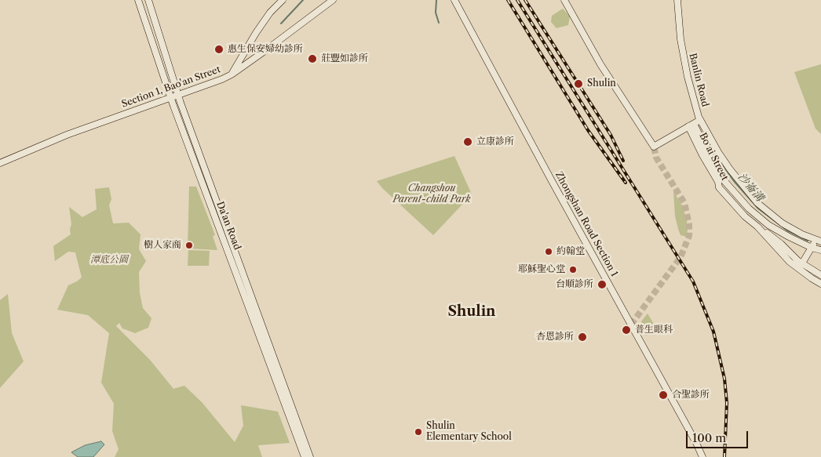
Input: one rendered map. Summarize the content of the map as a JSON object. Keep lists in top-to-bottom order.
{
  "streets": {
    "street": [
      "Banlin Road",
      "Section 1, Bao'an Street",
      "Bo ai Street",
      "Zhongshan Road Section 1",
      "Da'an Road"
    ]
  },
  "crossings": [
    ["Section 1, Bao'an Street", "Da'an Road"]
  ],
  "districts": ["Shulin"],
  "water": ["沙崙溝"],
  "parks": ["Changshou Parent-child Park", "潭底公園"],
  "places": [
    "惠生保安婦幼診所",
    "莊豐如診所",
    "Shulin",
    "立康診所",
    "樹人家商",
    "約翰堂",
    "耶穌聖心堂",
    "台順診所",
    "普生眼科",
    "杏恩診所",
    "合聖診所",
    "Shulin Elementary School"
  ],
  "scale_bar": "100 m"
}
